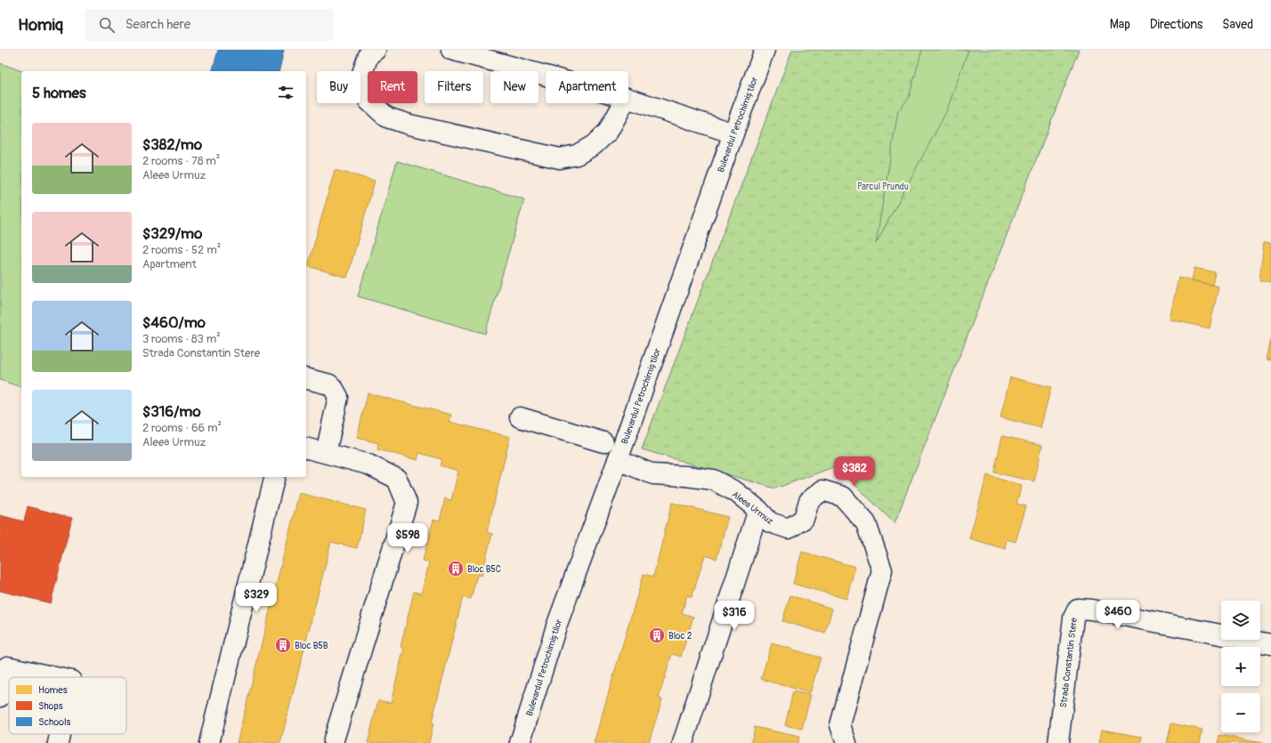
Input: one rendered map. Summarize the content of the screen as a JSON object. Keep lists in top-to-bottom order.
{
  "streets": {
    "street": ["Bulevardul Petrochimiștilor", "Aleea Urmuz", "Strada Constantin Stere"]
  },
  "crossings": [
    ["Bulevardul Petrochimiștilor", "Aleea Urmuz"]
  ],
  "parks": ["Parcul Prundu"],
  "places": {
    "building": ["Bloc B5C", "Bloc 2", "Bloc B5B"]
  },
  "legend": ["Homes", "Shops", "Schools"],
  "page": {
    "header": "Homiq",
    "search": "Search here",
    "nav": ["Map", "Directions", "Saved"],
    "chip": [
      "Buy",
      "Rent",
      "Filters",
      "New",
      "Apartment"
    ],
    "heading": "5 homes",
    "list": [
      {
        "name": "$382/mo",
        "note": "2 rooms · 78 m² · Aleea Urmuz"
      },
      {
        "name": "$329/mo",
        "note": "2 rooms · 52 m² · Apartment"
      },
      {
        "name": "$460/mo",
        "note": "3 rooms · 83 m² · Strada Constantin Stere"
      },
      {
        "name": "$316/mo",
        "note": "2 rooms · 66 m² · Aleea Urmuz"
      }
    ],
    "price": [
      "$382",
      "$598",
      "$329",
      "$460",
      "$316"
    ],
    "map_buttons": ["+", "−"]
  }
}
